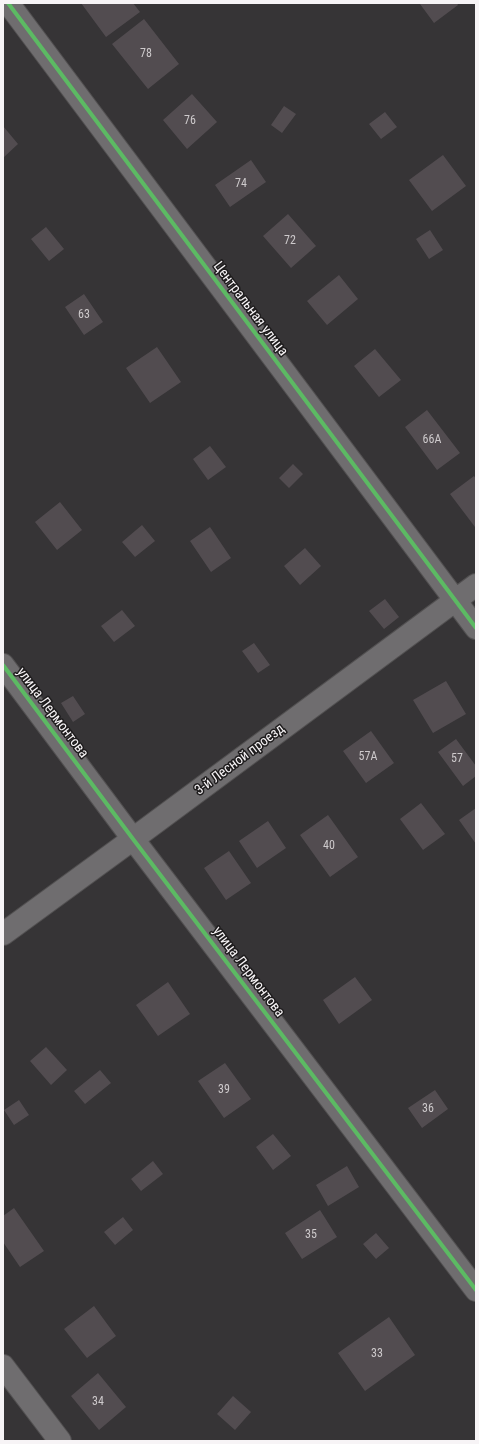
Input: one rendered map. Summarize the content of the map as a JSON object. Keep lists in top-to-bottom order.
{
  "streets": {
    "street": ["Центральная улица", "улица Лермонтова", "3-й Лесной проезд"]
  },
  "crossings": [
    ["Центральная улица", "3-й Лесной проезд"],
    ["улица Лермонтова", "3-й Лесной проезд"]
  ],
  "house_numbers": [
    "78",
    "76",
    "74",
    "72",
    "63",
    "66А",
    "57А",
    "57",
    "40",
    "39",
    "36",
    "35",
    "33",
    "34"
  ]
}
